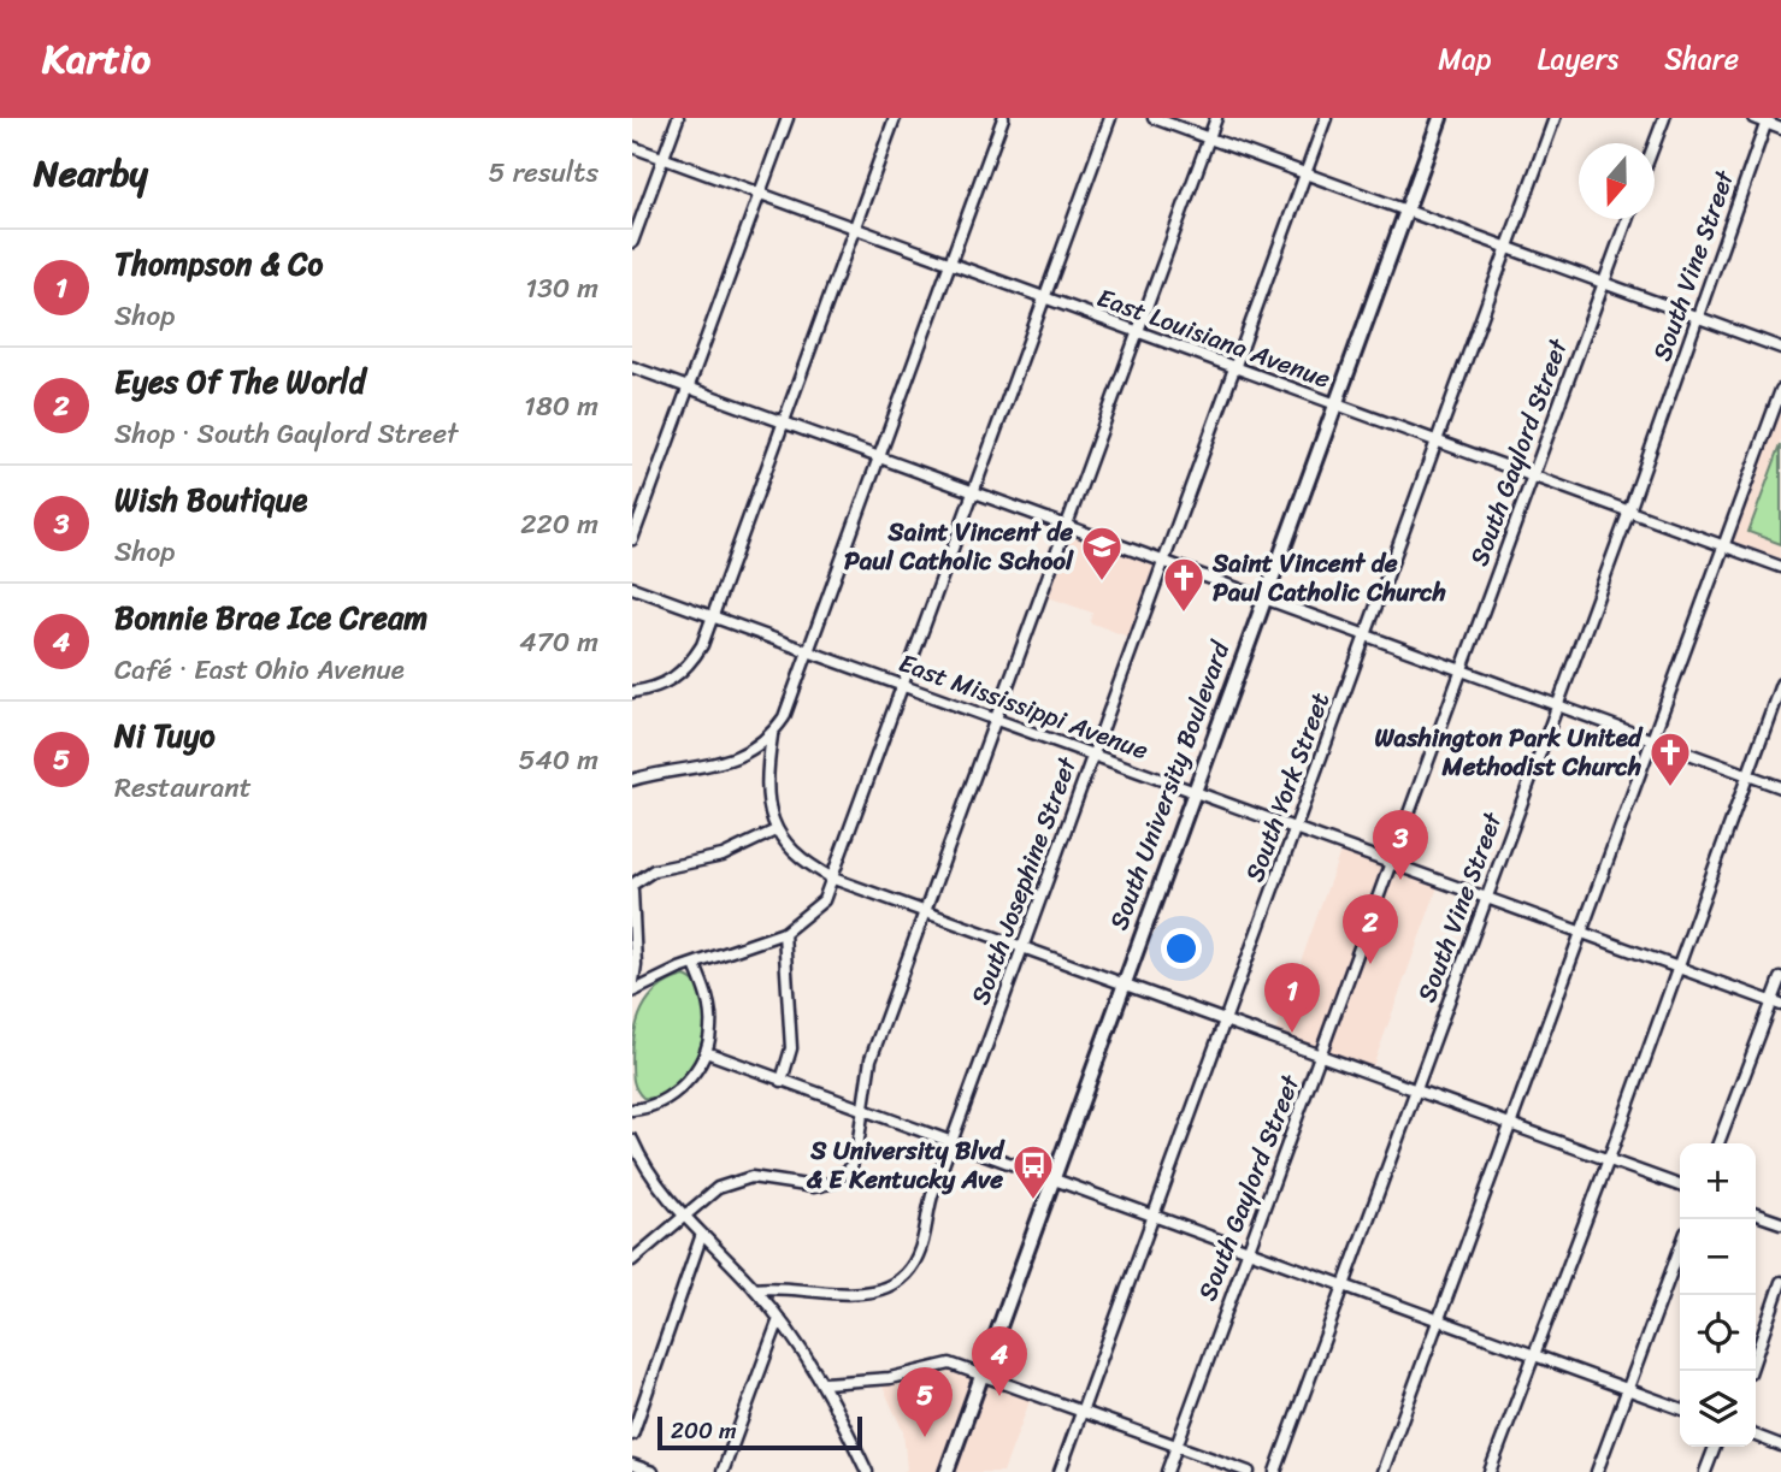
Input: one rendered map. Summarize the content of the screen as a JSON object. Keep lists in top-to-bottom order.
{
  "streets": {
    "main road": ["South University Boulevard"],
    "street": [
      "South Vine Street",
      "East Louisiana Avenue",
      "South Gaylord Street",
      "East Mississippi Avenue",
      "South York Street",
      "South Josephine Street"
    ]
  },
  "crossings": [
    ["South Vine Street", "East Louisiana Avenue"],
    ["South Vine Street", "East Mississippi Avenue"],
    ["East Louisiana Avenue", "South Gaylord Street"],
    ["East Louisiana Avenue", "South University Boulevard"],
    ["East Louisiana Avenue", "South York Street"],
    ["East Louisiana Avenue", "South Josephine Street"],
    ["South Gaylord Street", "East Mississippi Avenue"],
    ["East Mississippi Avenue", "South University Boulevard"],
    ["East Mississippi Avenue", "South York Street"],
    ["East Mississippi Avenue", "South Josephine Street"]
  ],
  "places": {
    "school or university": ["Saint Vincent de Paul Catholic School"],
    "church": ["Saint Vincent de Paul Catholic Church", "Washington Park United Methodist Church"],
    "bus stop": ["S University Blvd & E Kentucky Ave"]
  },
  "scale_bar": "200 m",
  "north": "bottom",
  "page": {
    "header": "Kartio",
    "nav": ["Map", "Layers", "Share"],
    "heading": ["Nearby", "5 results"],
    "list": [
      {
        "mark": "1",
        "name": "Thompson & Co",
        "note": "Shop",
        "value": "130 m"
      },
      {
        "mark": "2",
        "name": "Eyes Of The World",
        "note": "Shop · South Gaylord Street",
        "value": "180 m"
      },
      {
        "mark": "3",
        "name": "Wish Boutique",
        "note": "Shop",
        "value": "220 m"
      },
      {
        "mark": "4",
        "name": "Bonnie Brae Ice Cream",
        "note": "Café · East Ohio Avenue",
        "value": "470 m"
      },
      {
        "mark": "5",
        "name": "Ni Tuyo",
        "note": "Restaurant",
        "value": "540 m"
      }
    ],
    "pins": [
      "3",
      "2",
      "1",
      "4",
      "5"
    ],
    "map_buttons": ["+", "−"],
    "scale": "200 m"
  }
}
